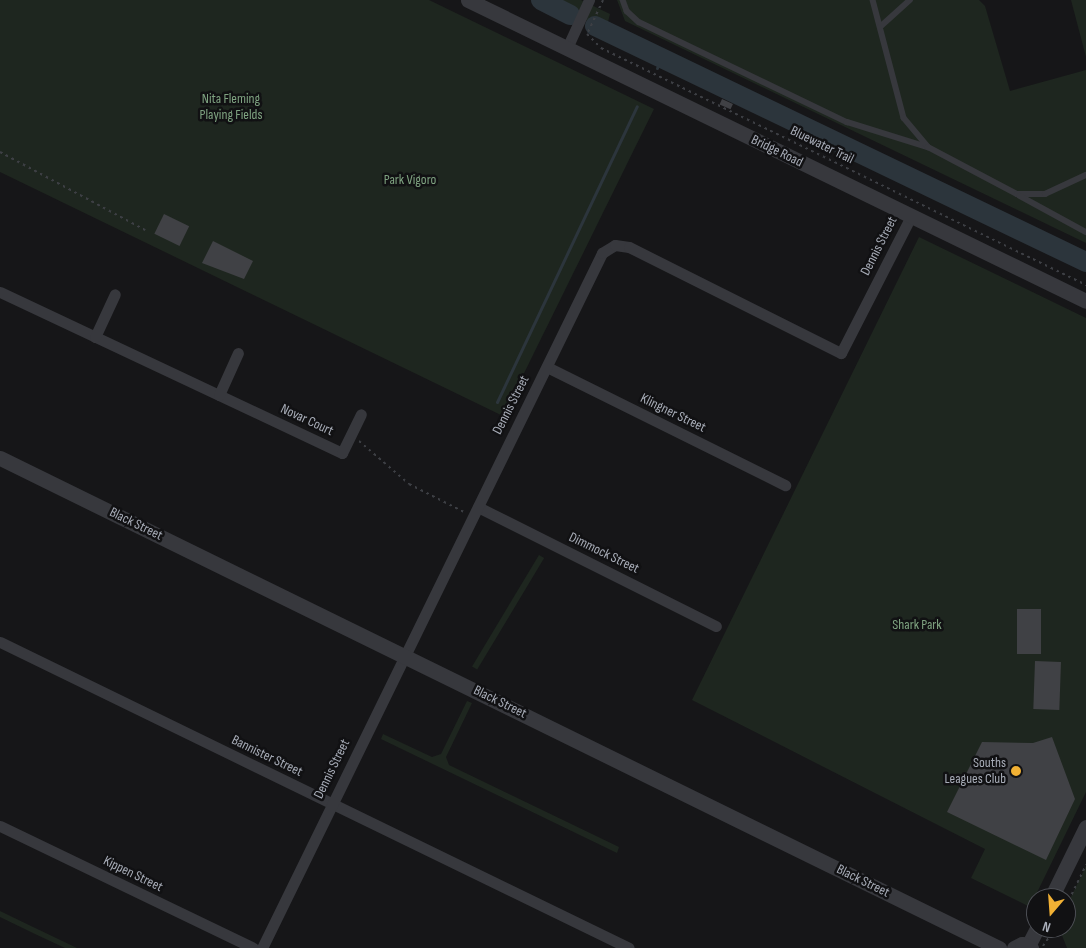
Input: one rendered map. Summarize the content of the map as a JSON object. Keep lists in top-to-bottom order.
{
  "streets": {
    "street": [
      "Bridge Road",
      "Dennis Street",
      "Klingner Street",
      "Novar Court",
      "Black Street",
      "Dimmock Street",
      "Bannister Street",
      "Kippen Street"
    ],
    "path": ["Bluewater Trail"]
  },
  "crossings": [
    ["Bridge Road", "Dennis Street"],
    ["Dennis Street", "Klingner Street"],
    ["Dennis Street", "Black Street"],
    ["Dennis Street", "Dimmock Street"],
    ["Dennis Street", "Bannister Street"]
  ],
  "parks": ["Nita Fleming Playing Fields", "Park Vigoro", "Shark Park"],
  "places": ["Souths Leagues Club"],
  "north": "bottom"
}
